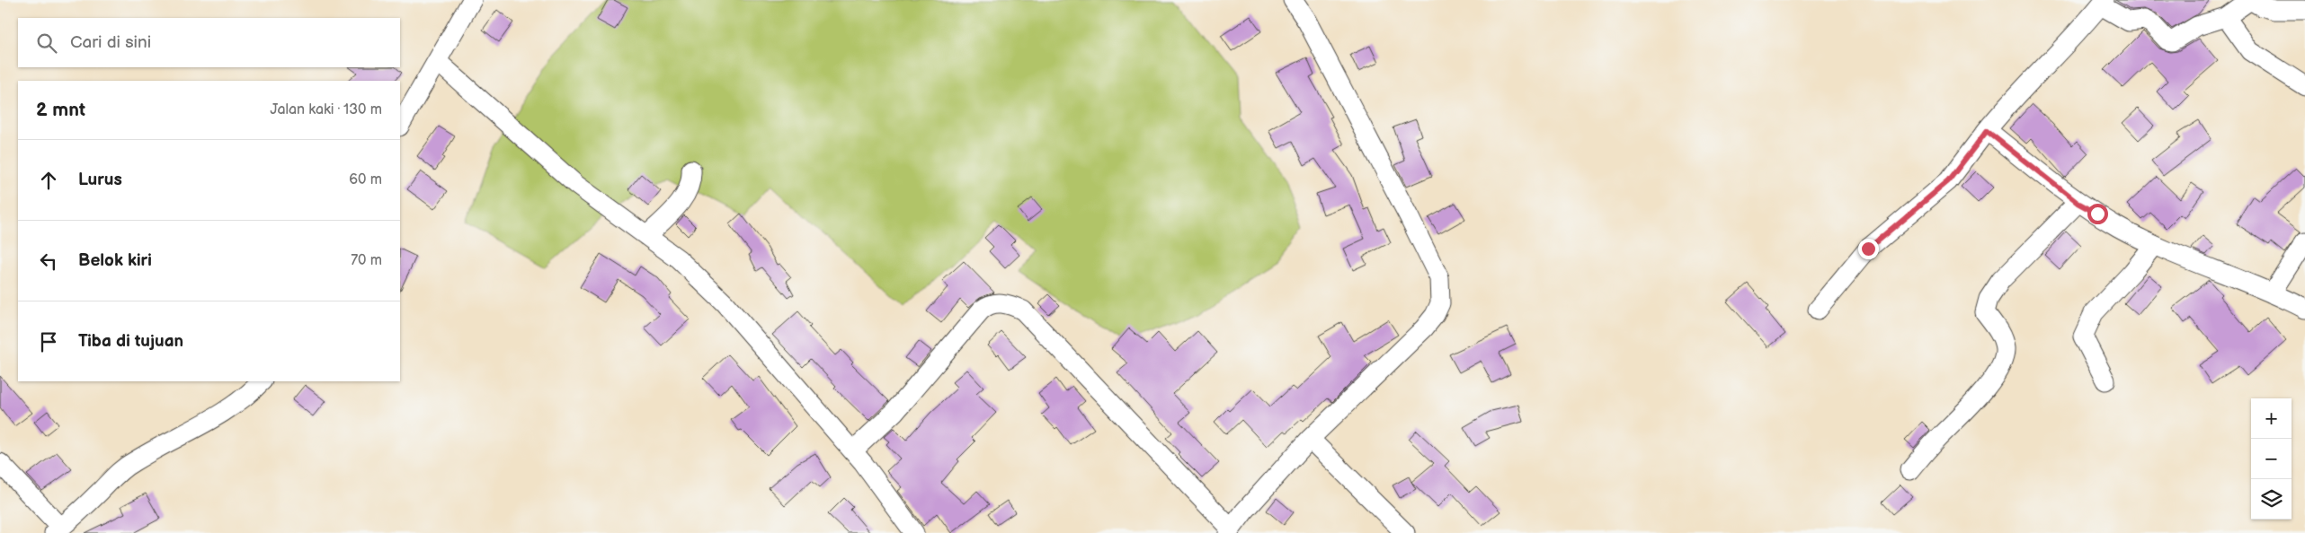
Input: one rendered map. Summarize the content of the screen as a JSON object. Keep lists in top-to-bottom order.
{
  "page": {
    "search": "Cari di sini",
    "heading": ["2 mnt", "Jalan kaki · 130 m"],
    "list": [
      ["Lurus", "60 m"],
      ["Belok kiri", "70 m"],
      "Tiba di tujuan"
    ],
    "map_buttons": ["+", "−"]
  }
}
